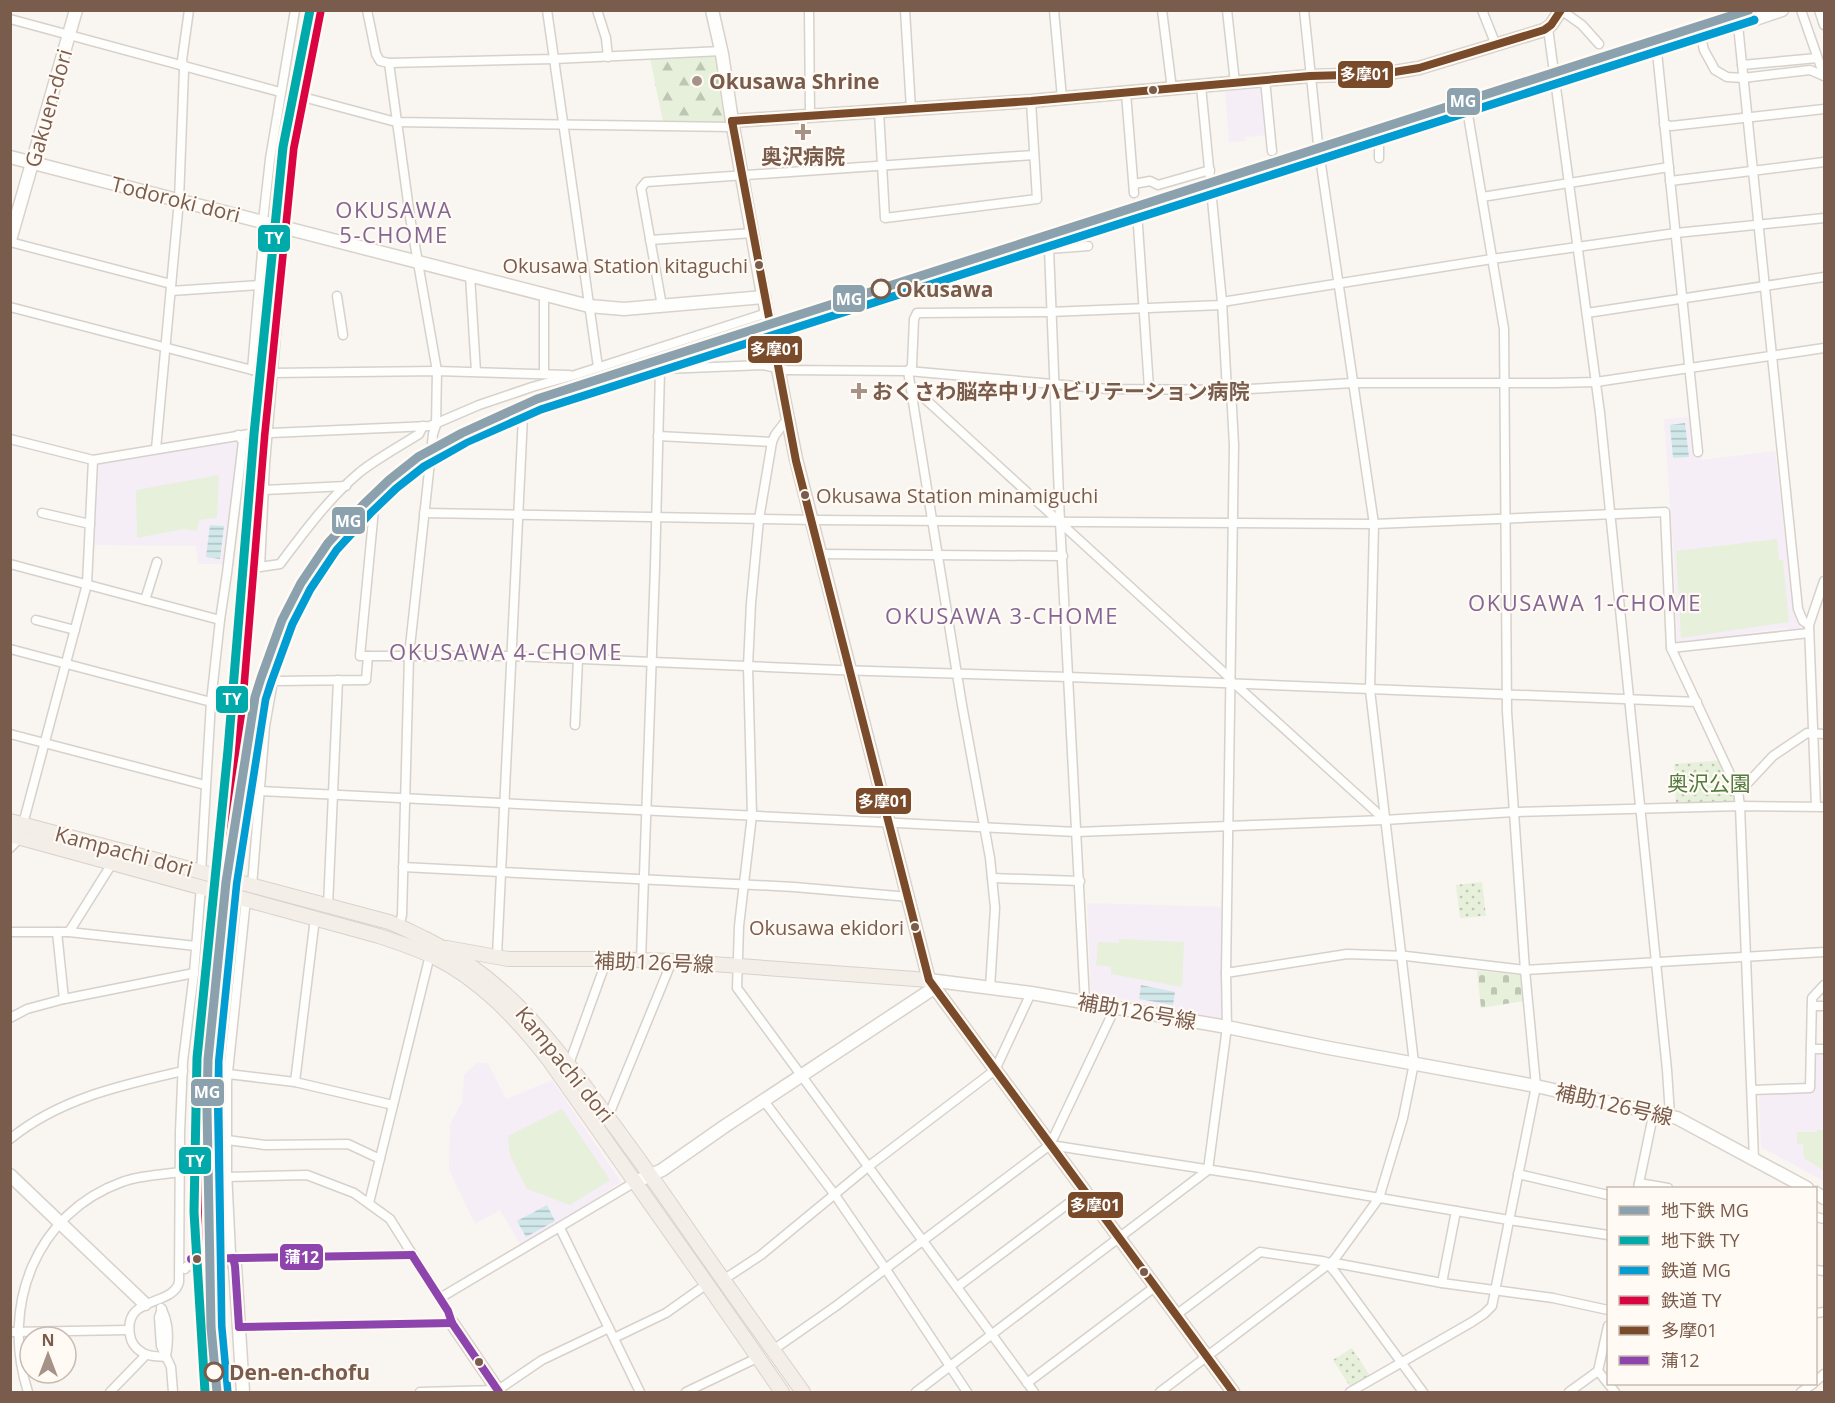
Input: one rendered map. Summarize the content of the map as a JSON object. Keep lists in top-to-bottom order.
{
  "streets": {
    "main road": ["Kampachi dori", "補助126号線"],
    "street": ["Gakuen-dori", "Todoroki dori"]
  },
  "crossings": [
    ["Gakuen-dori", "Todoroki dori"],
    ["Kampachi dori", "補助126号線"]
  ],
  "districts": [
    "OKUSAWA 5-CHOME",
    "OKUSAWA 1-CHOME",
    "OKUSAWA 3-CHOME",
    "OKUSAWA 4-CHOME"
  ],
  "parks": ["奥沢公園"],
  "places": {
    "other": [
      "Okusawa Shrine",
      "Okusawa Station kitaguchi",
      "Okusawa",
      "Okusawa Station minamiguchi",
      "Okusawa ekidori",
      "Den-en-chofu"
    ],
    "health": ["奥沢病院", "おくさわ脳卒中リハビリテーション病院"]
  },
  "lines": [
    "metro line MG",
    "metro line TY",
    "transit line 多摩01",
    "rail line TY",
    "rail line MG",
    "transit line 蒲12"
  ],
  "legend": [
    "地下鉄 MG",
    "地下鉄 TY",
    "鉄道 MG",
    "鉄道 TY",
    "多摩01",
    "蒲12"
  ],
  "north": "top"
}
